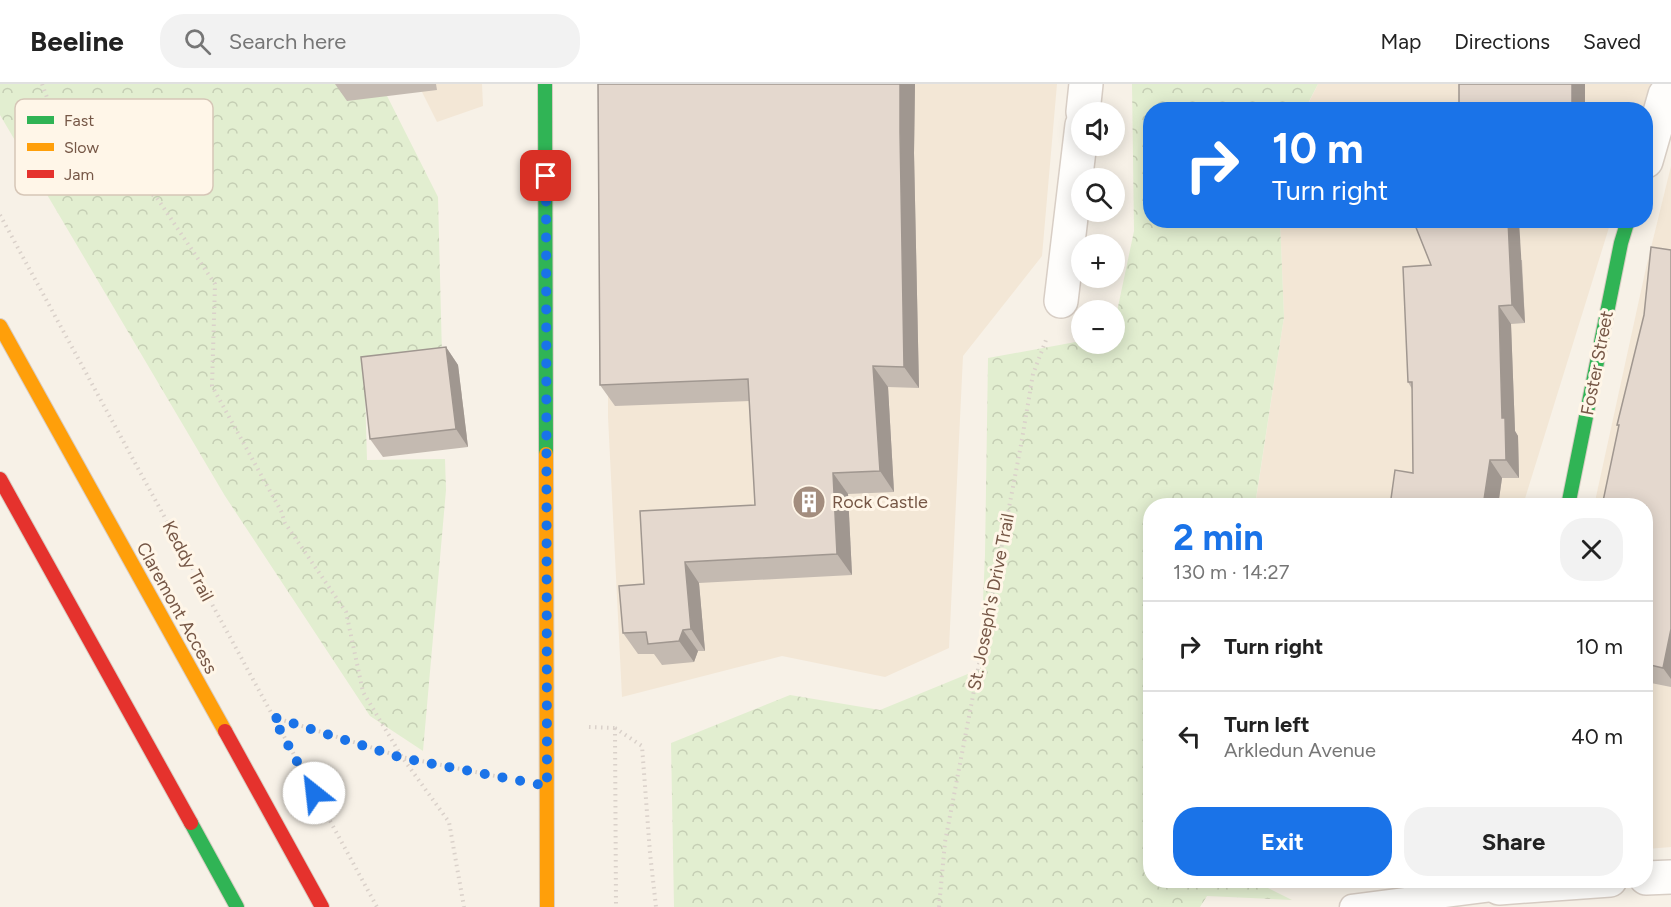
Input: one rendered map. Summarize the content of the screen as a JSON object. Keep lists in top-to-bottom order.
{
  "streets": {
    "main road": ["Foster Street", "Claremont Access"],
    "path": ["Keddy Trail", "St. Joseph's Drive Trail"]
  },
  "places": {
    "building": ["Rock Castle"]
  },
  "legend": ["Fast", "Slow", "Jam"],
  "page": {
    "header": "Beeline",
    "search": "Search here",
    "nav": ["Map", "Directions", "Saved"],
    "map_buttons": ["+", "−"],
    "turn": ["10 m", "Turn right"],
    "heading": ["2 min", "130 m · 14:27"],
    "list": [
      {
        "name": "Turn right",
        "value": "10 m"
      },
      {
        "name": "Turn left",
        "note": "Arkledun Avenue",
        "value": "40 m"
      }
    ],
    "buttons": ["Exit", "Share"]
  }
}
